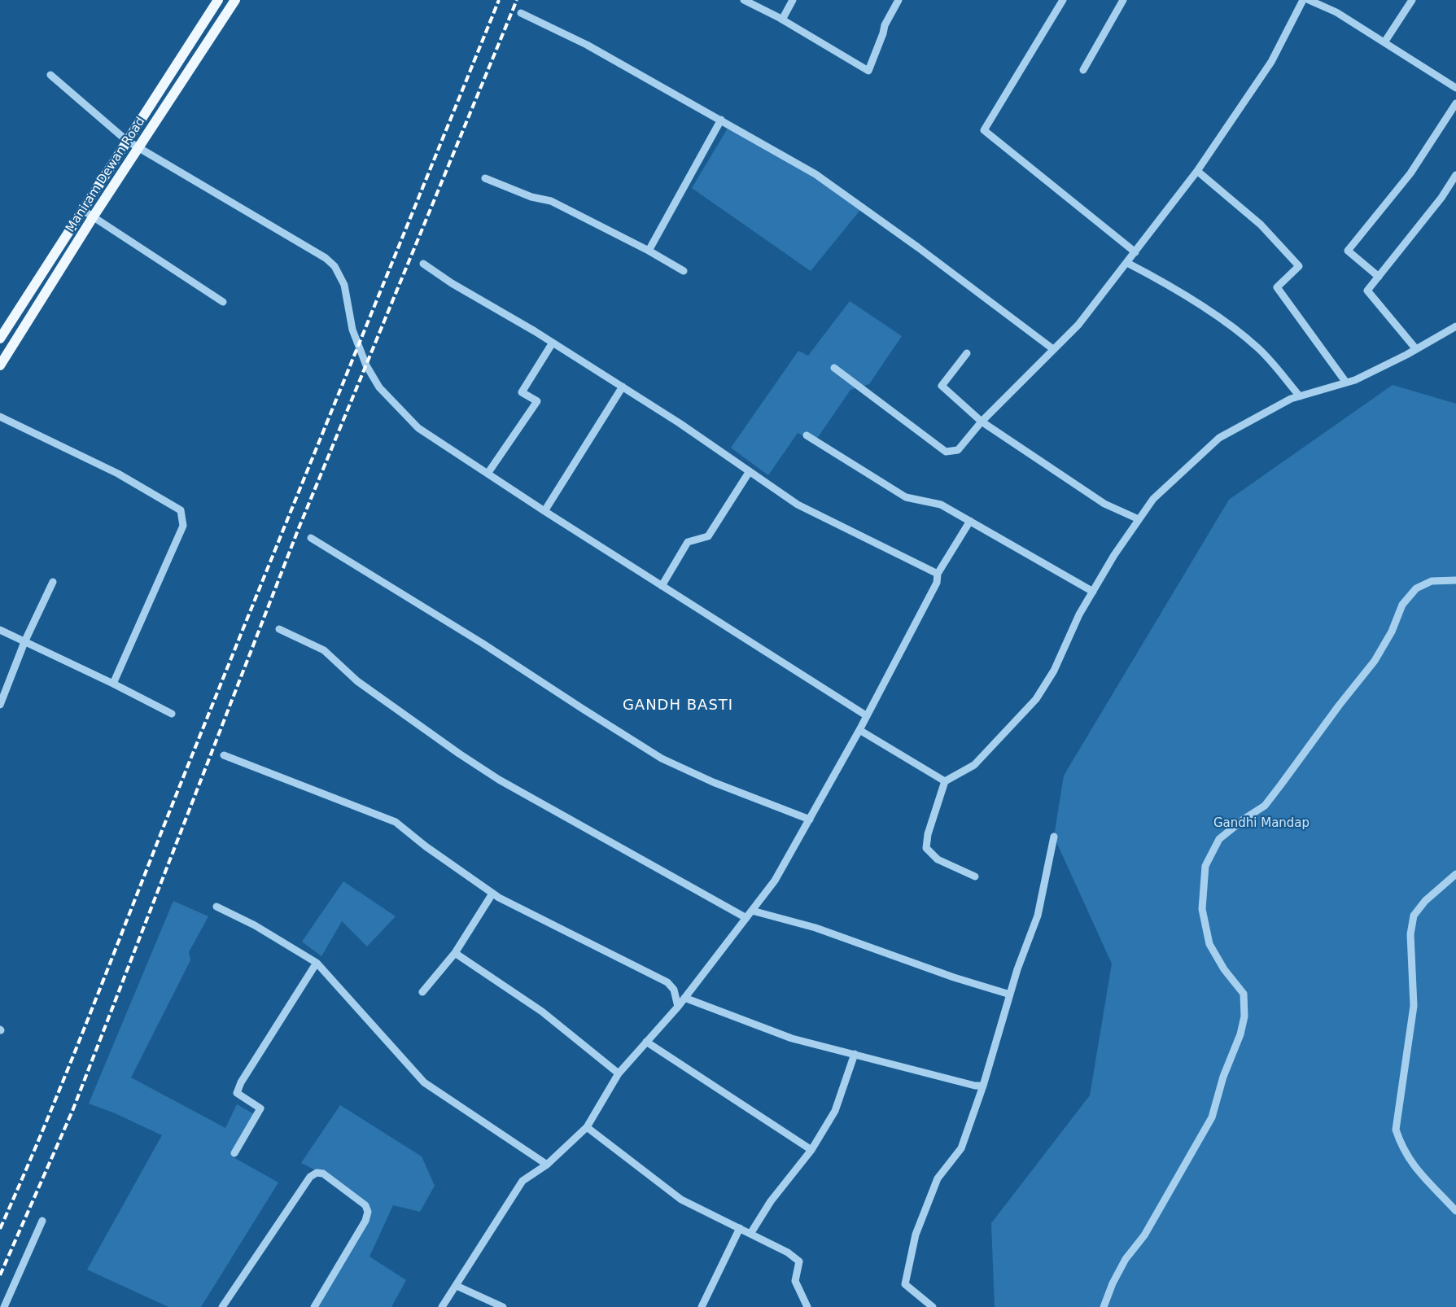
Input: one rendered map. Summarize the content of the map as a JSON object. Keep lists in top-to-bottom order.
{
  "streets": {
    "main road": ["Maniram Dewan Road"]
  },
  "districts": ["GANDH BASTI"],
  "parks": ["Gandhi Mandap"]
}
